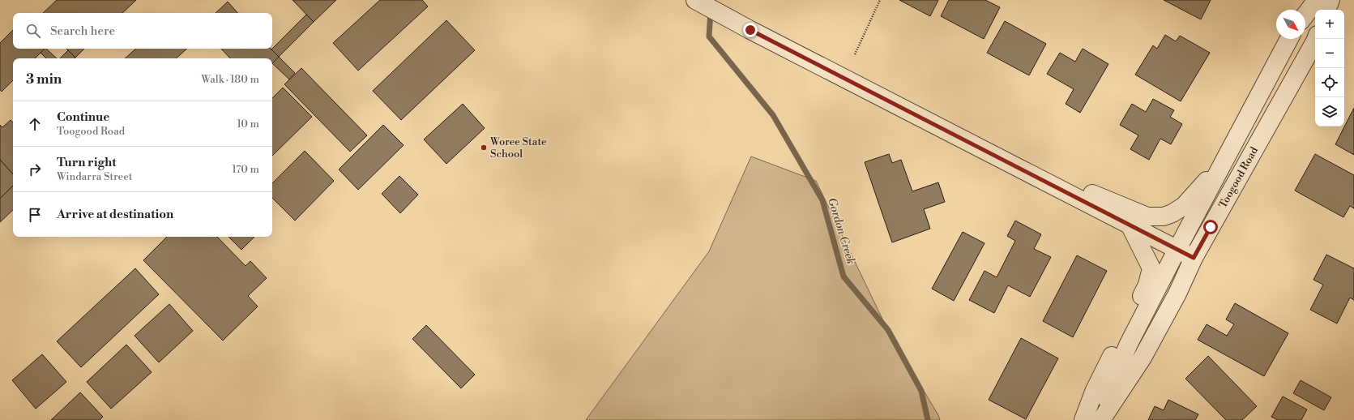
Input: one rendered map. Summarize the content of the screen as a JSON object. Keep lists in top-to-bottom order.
{
  "streets": {
    "street": ["Toogood Road"]
  },
  "water": ["Gordon Creek"],
  "places": ["Woree State School"],
  "north": "bottom right",
  "page": {
    "map_buttons": ["+", "−"],
    "search": "Search here",
    "heading": ["3 min", "Walk · 180 m"],
    "list": [
      ["Continue", "Toogood Road", "10 m"],
      ["Turn right", "Windarra Street", "170 m"],
      "Arrive at destination"
    ]
  }
}
